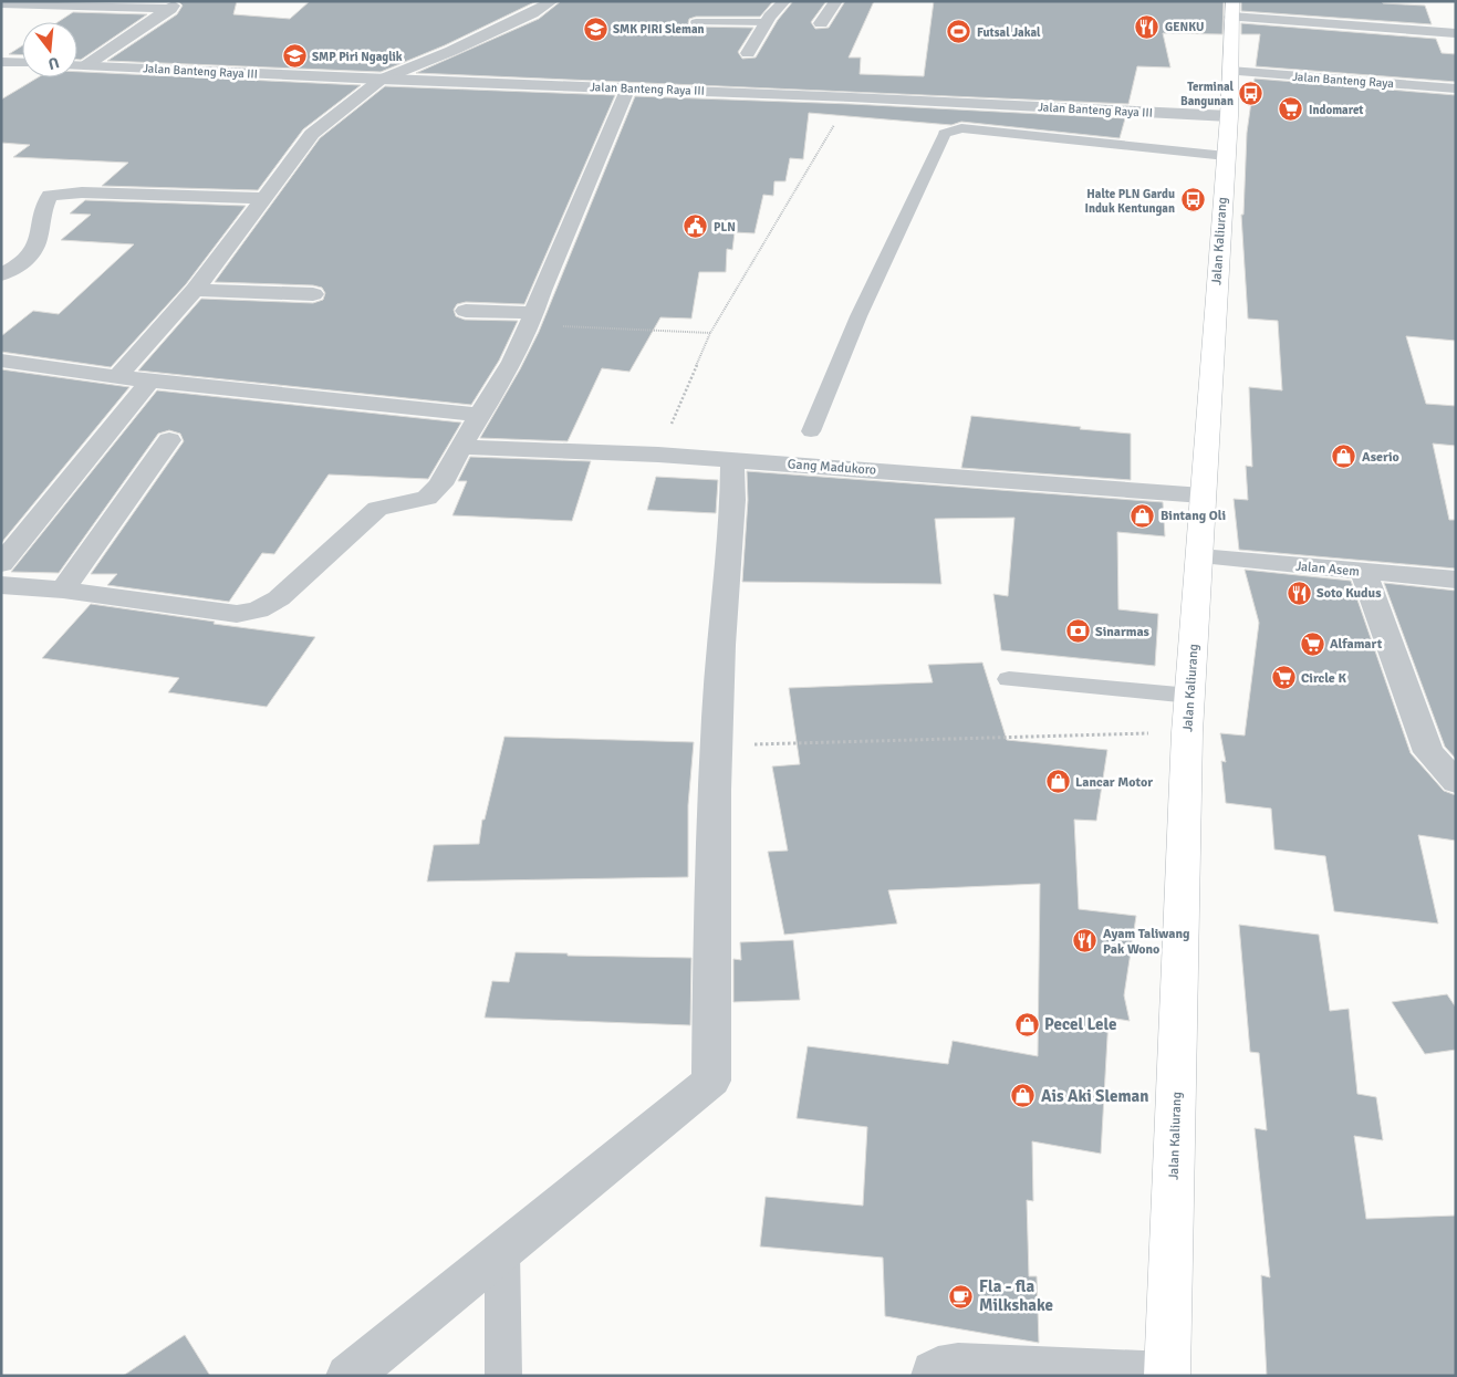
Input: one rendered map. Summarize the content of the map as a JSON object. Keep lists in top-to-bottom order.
{
  "streets": {
    "main road": ["Jalan Kaliurang"],
    "street": [
      "Jalan Banteng Raya III",
      "Jalan Banteng Raya",
      "Gang Madukoro",
      "Jalan Asem"
    ]
  },
  "crossings": [
    ["Jalan Banteng Raya III", "Jalan Kaliurang"],
    ["Jalan Banteng Raya", "Jalan Kaliurang"],
    ["Jalan Kaliurang", "Gang Madukoro"],
    ["Jalan Kaliurang", "Jalan Asem"]
  ],
  "places": {
    "restaurant": ["GENKU", "Soto Kudus", "Ayam Taliwang Pak Wono"],
    "school or university": ["SMK PIRI Sleman", "SMP Piri Ngaglik"],
    "sports": ["Futsal Jakal"],
    "bus stop": ["Terminal Bangunan", "Halte PLN Gardu Induk Kentungan"],
    "supermarket": ["Indomaret", "Alfamart", "Circle K"],
    "public building": ["PLN"],
    "shop": [
      "Aserio",
      "Bintang Oli",
      "Lancar Motor",
      "Pecel Lele",
      "Ais Aki Sleman"
    ],
    "bank": ["Sinarmas"],
    "cafe": ["Fla - fla Milkshake"]
  },
  "north": "bottom"
}
